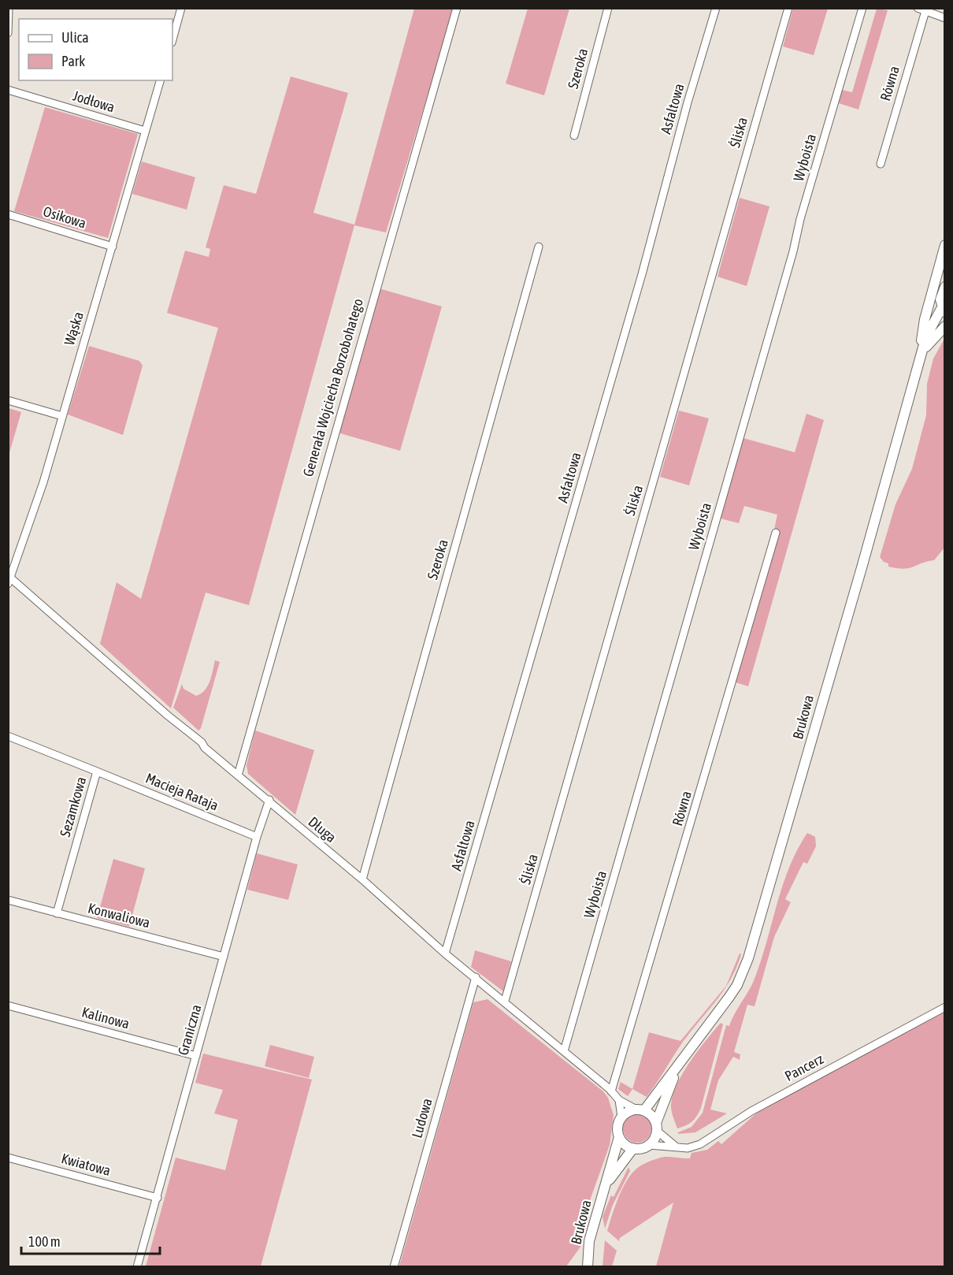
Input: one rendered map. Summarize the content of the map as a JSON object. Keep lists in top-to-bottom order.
{
  "streets": {
    "street": [
      "Szeroka",
      "Równa",
      "Jodłowa",
      "Asfaltowa",
      "Śliska",
      "Wyboista",
      "Osikowa",
      "Wąska",
      "Generała Wojciecha Borzobohatego",
      "Brukowa",
      "Macieja Rataja",
      "Sezamkowa",
      "Długa",
      "Konwaliowa",
      "Kalinowa",
      "Graniczna",
      "Pancerz",
      "Ludowa",
      "Kwiatowa"
    ]
  },
  "crossings": [
    ["Szeroka", "Długa"],
    ["Równa", "Długa"],
    ["Jodłowa", "Wąska"],
    ["Asfaltowa", "Długa"],
    ["Śliska", "Długa"],
    ["Wyboista", "Długa"],
    ["Osikowa", "Wąska"],
    ["Wąska", "Długa"],
    ["Generała Wojciecha Borzobohatego", "Długa"],
    ["Brukowa", "Długa"],
    ["Brukowa", "Pancerz"],
    ["Macieja Rataja", "Sezamkowa"],
    ["Macieja Rataja", "Graniczna"],
    ["Sezamkowa", "Konwaliowa"],
    ["Długa", "Graniczna"],
    ["Długa", "Pancerz"],
    ["Długa", "Ludowa"],
    ["Konwaliowa", "Graniczna"],
    ["Kalinowa", "Graniczna"],
    ["Graniczna", "Kwiatowa"]
  ],
  "legend": ["Ulica", "Park"],
  "scale_bar": "100 m"
}
